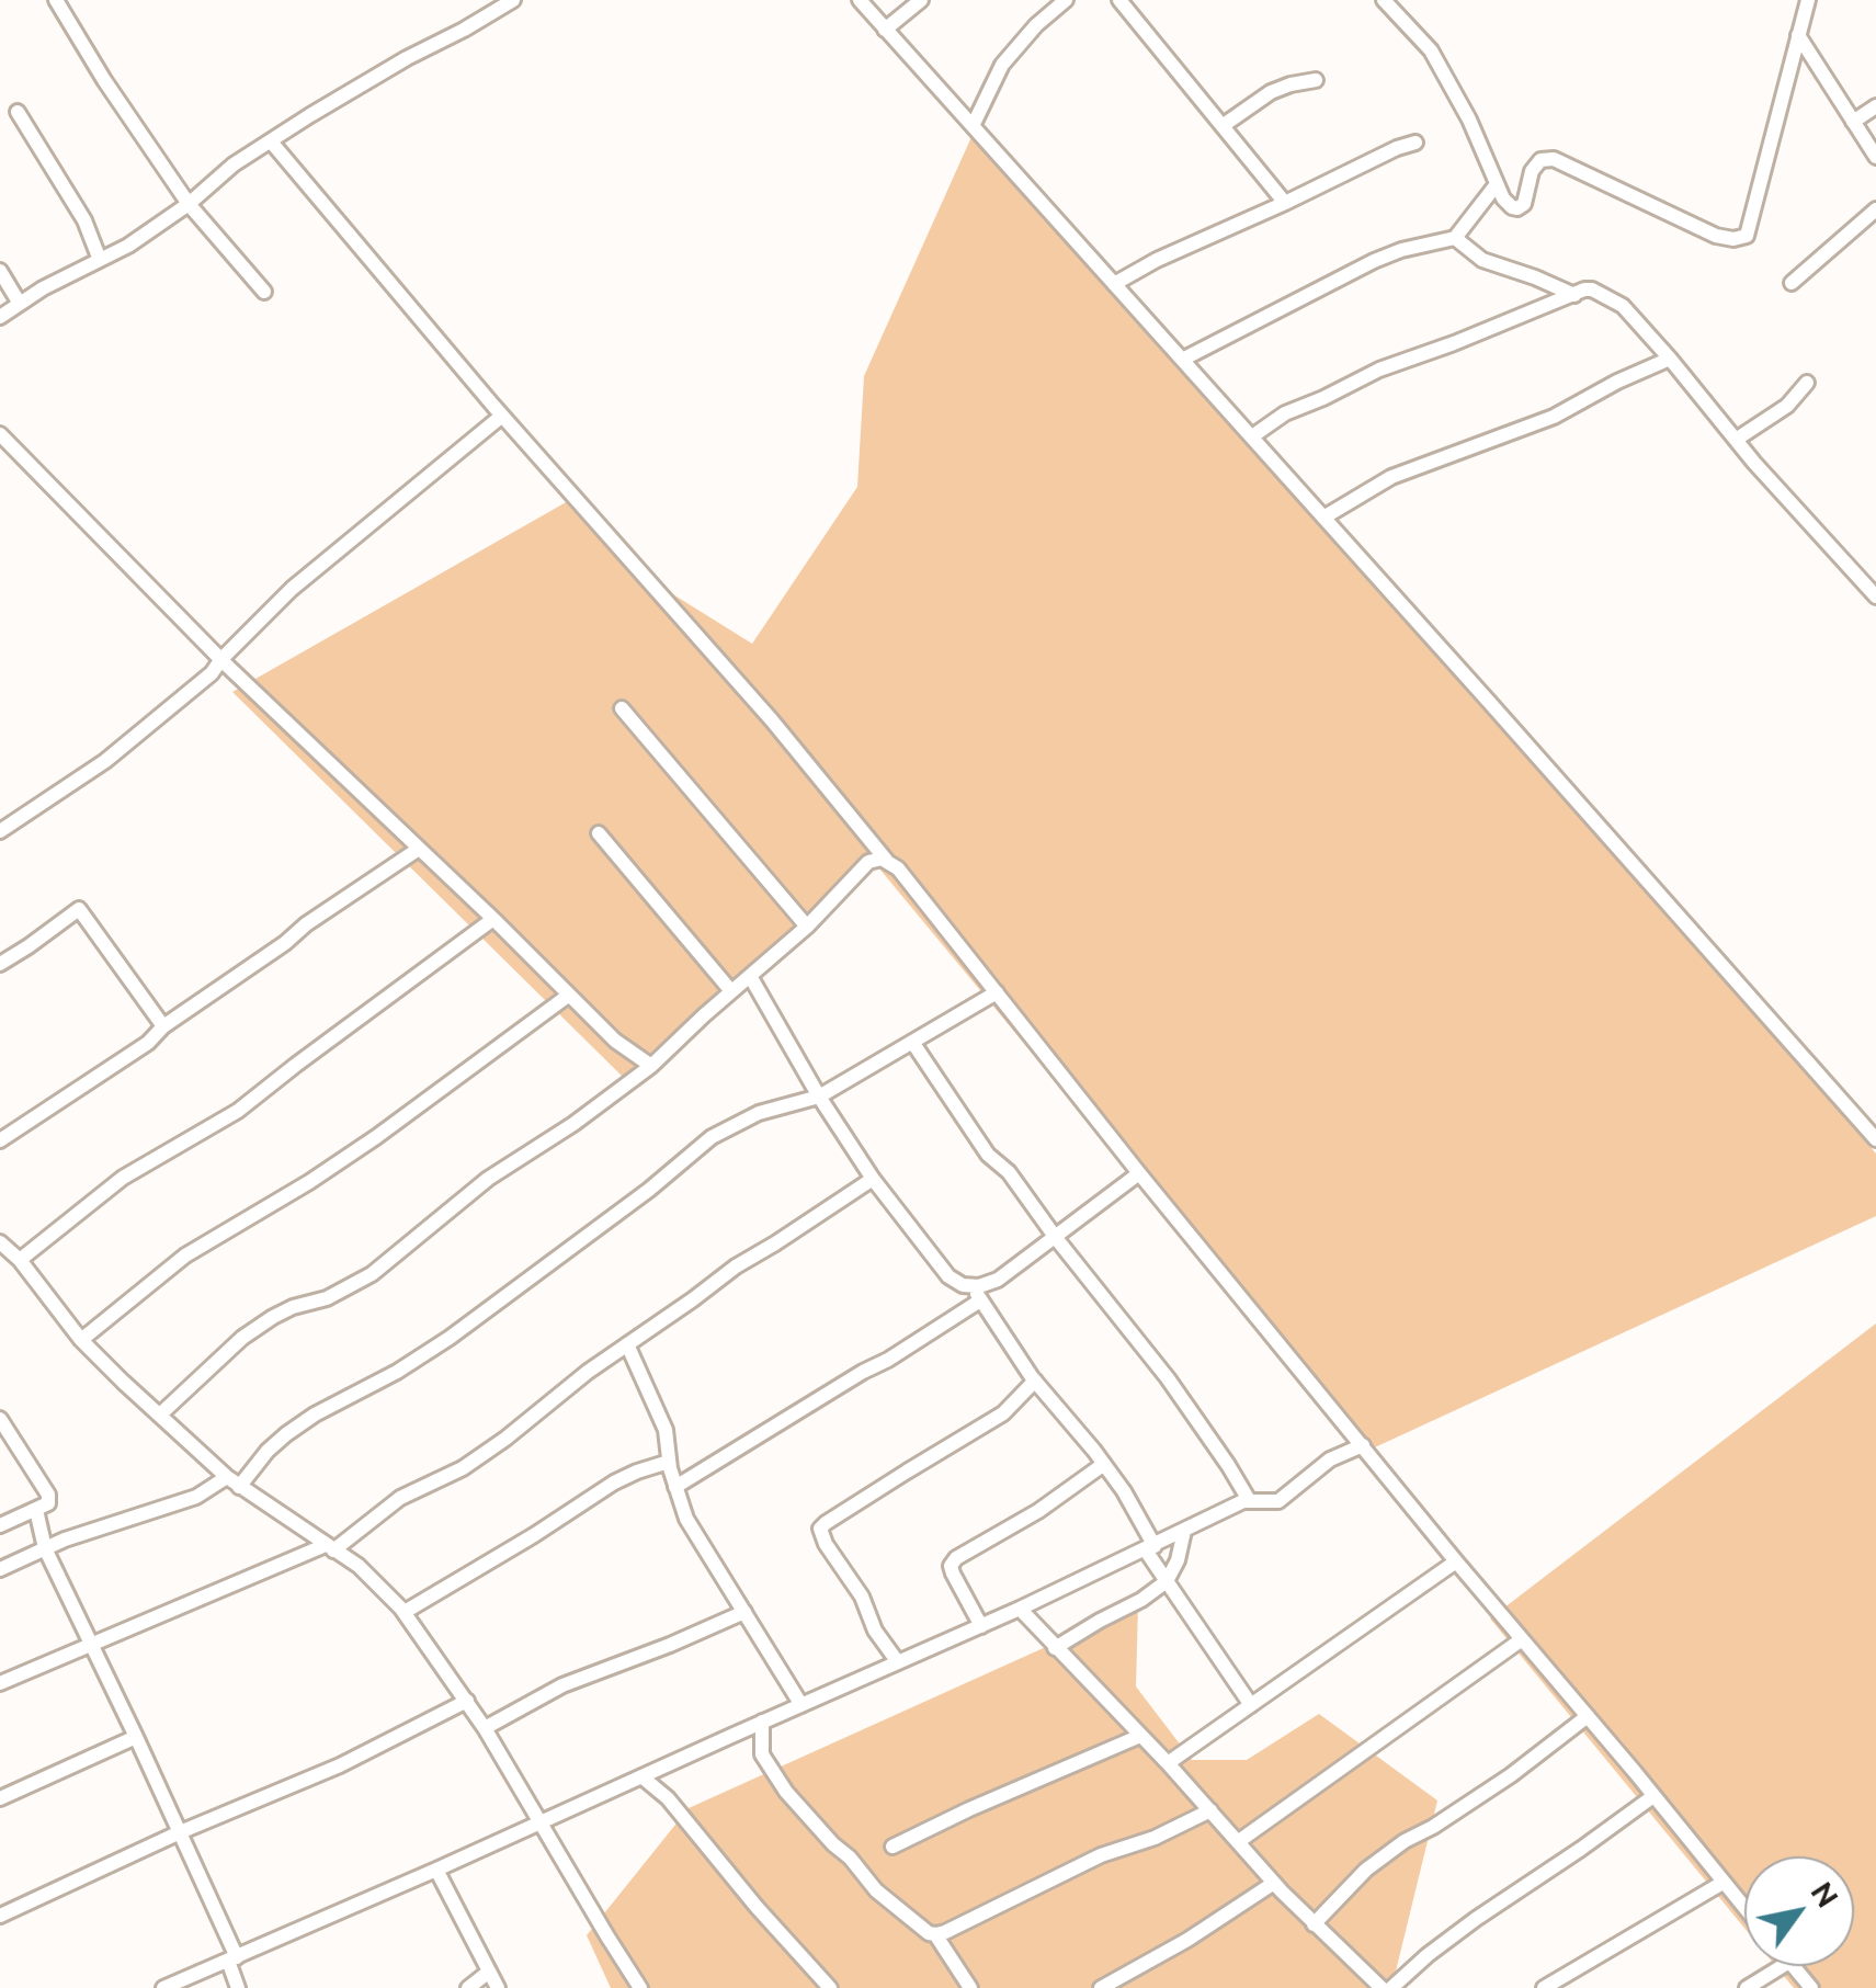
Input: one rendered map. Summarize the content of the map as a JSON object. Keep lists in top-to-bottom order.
{
  "north": "top right"
}
